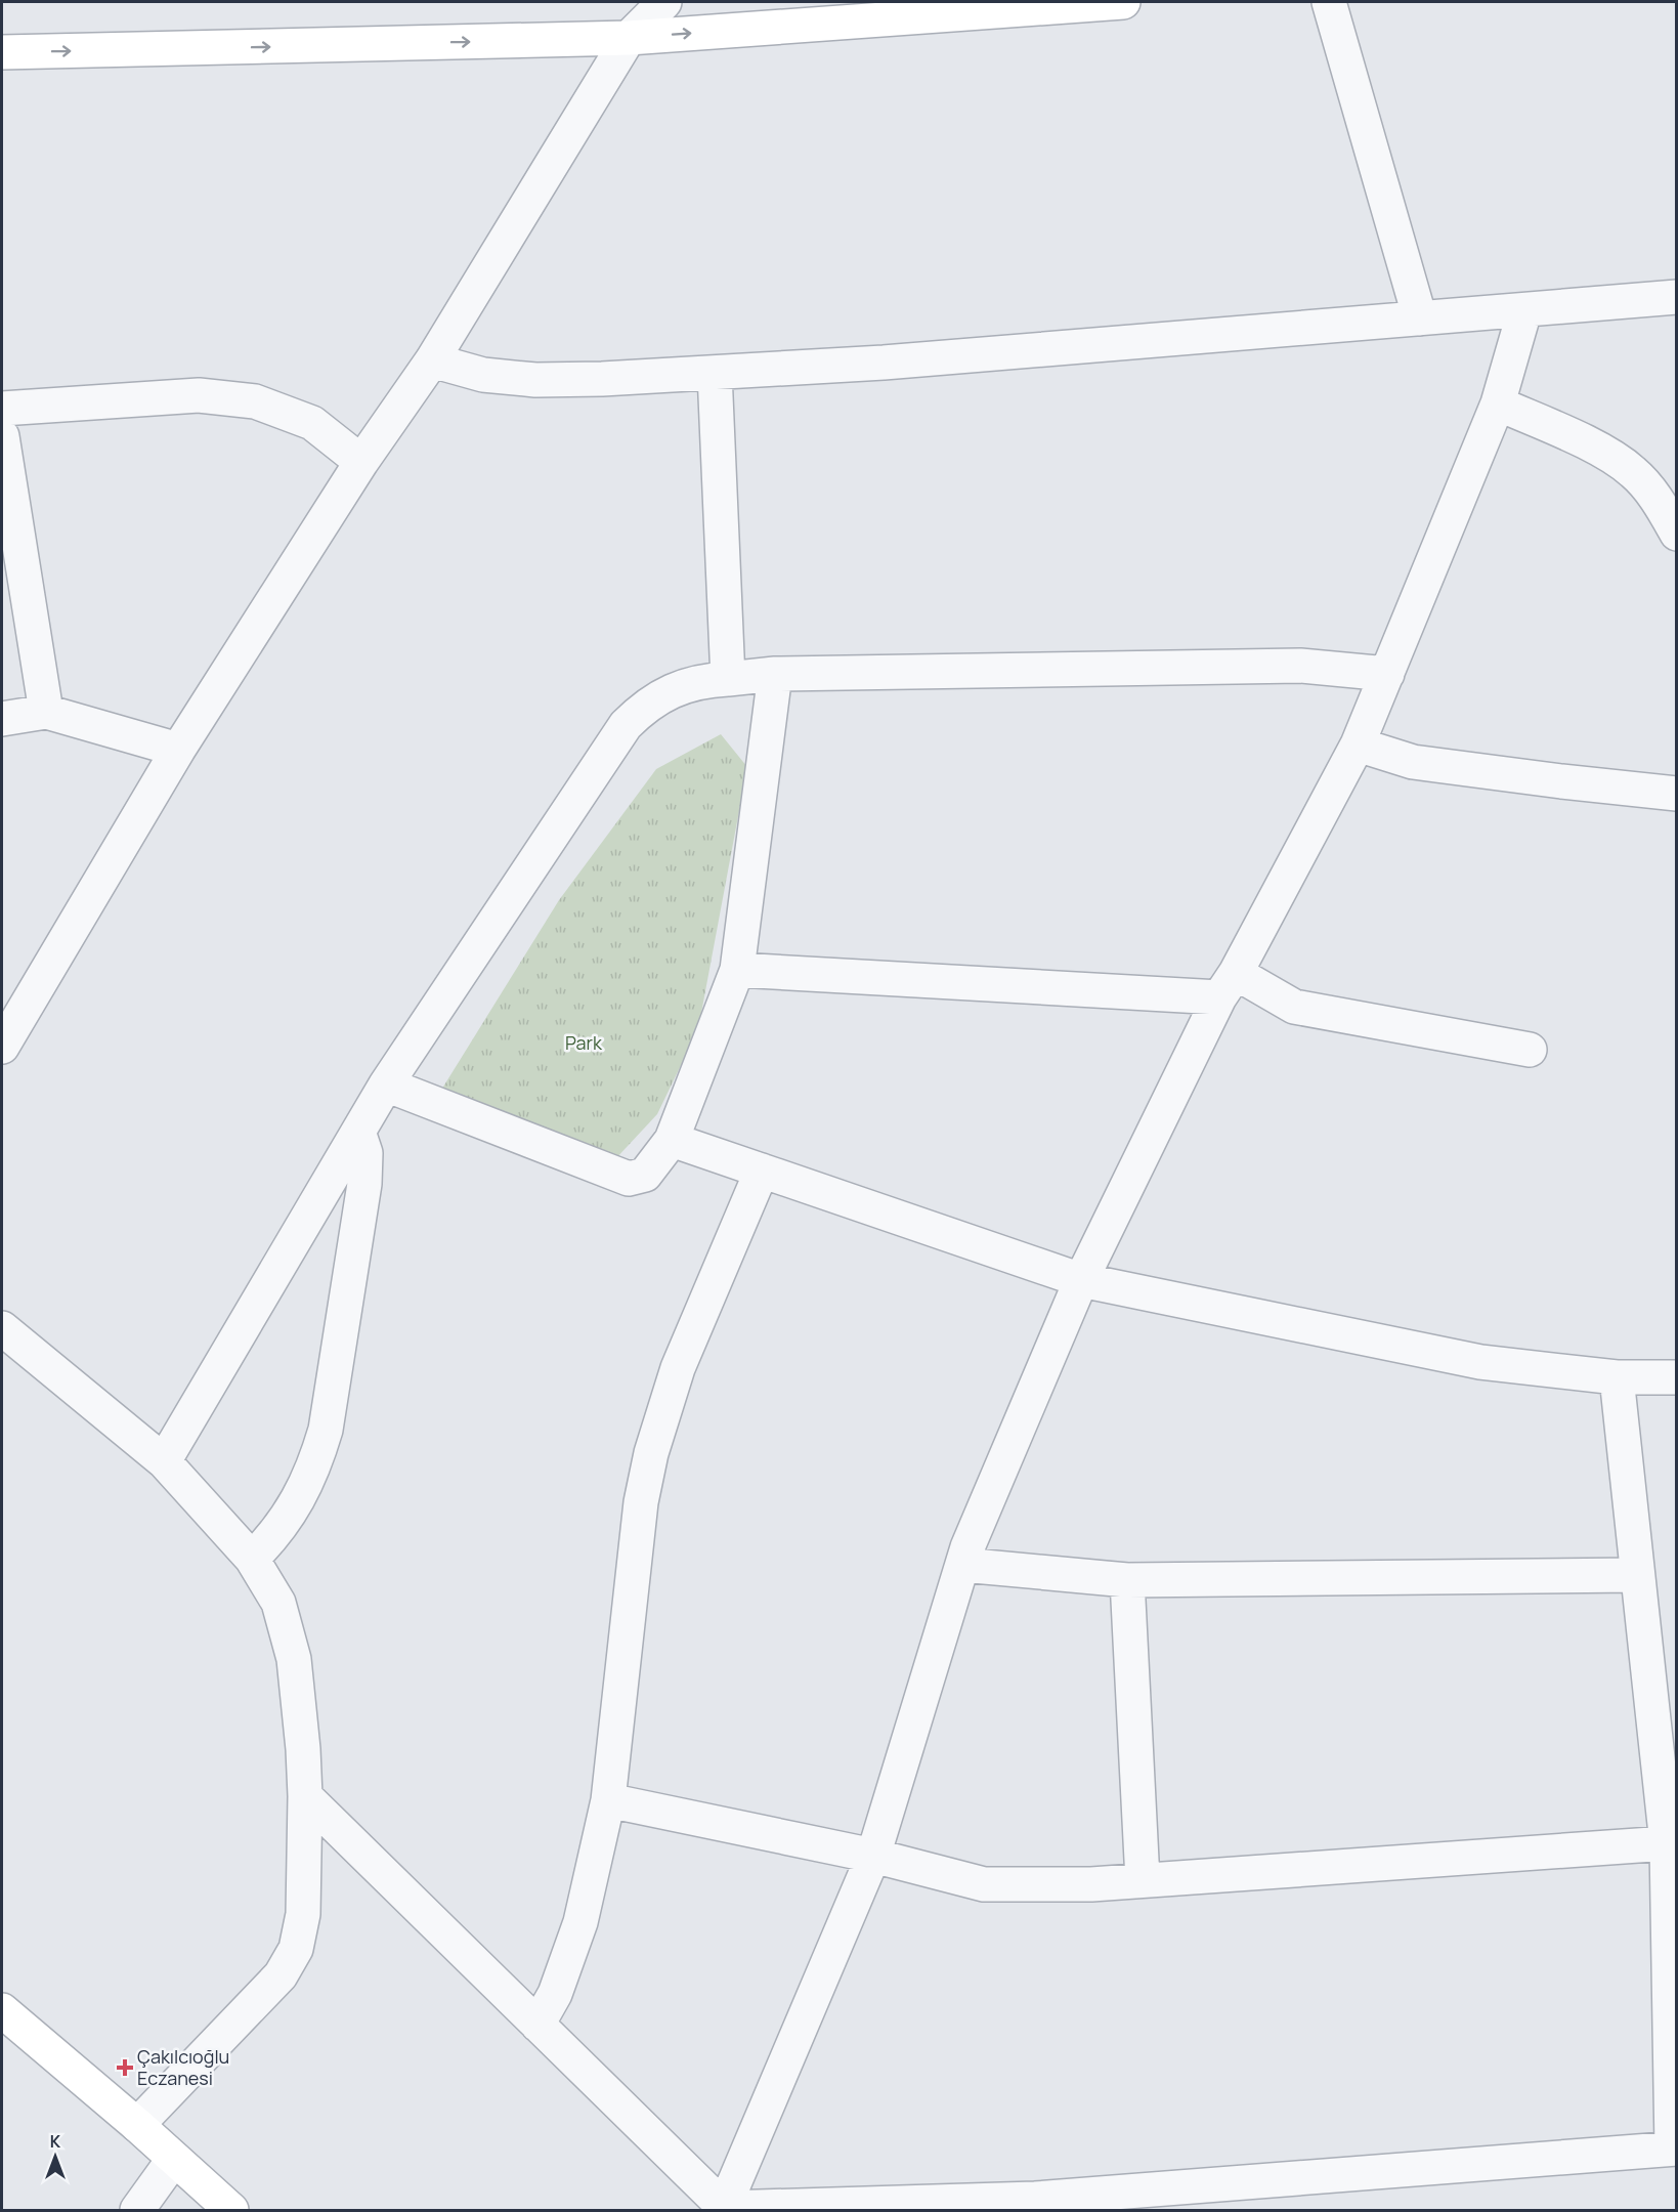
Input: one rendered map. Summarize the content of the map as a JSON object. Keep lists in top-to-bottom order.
{
  "parks": ["Park"],
  "places": {
    "health": ["Çakılcıoğlu Eczanesi"]
  },
  "north": "top"
}
